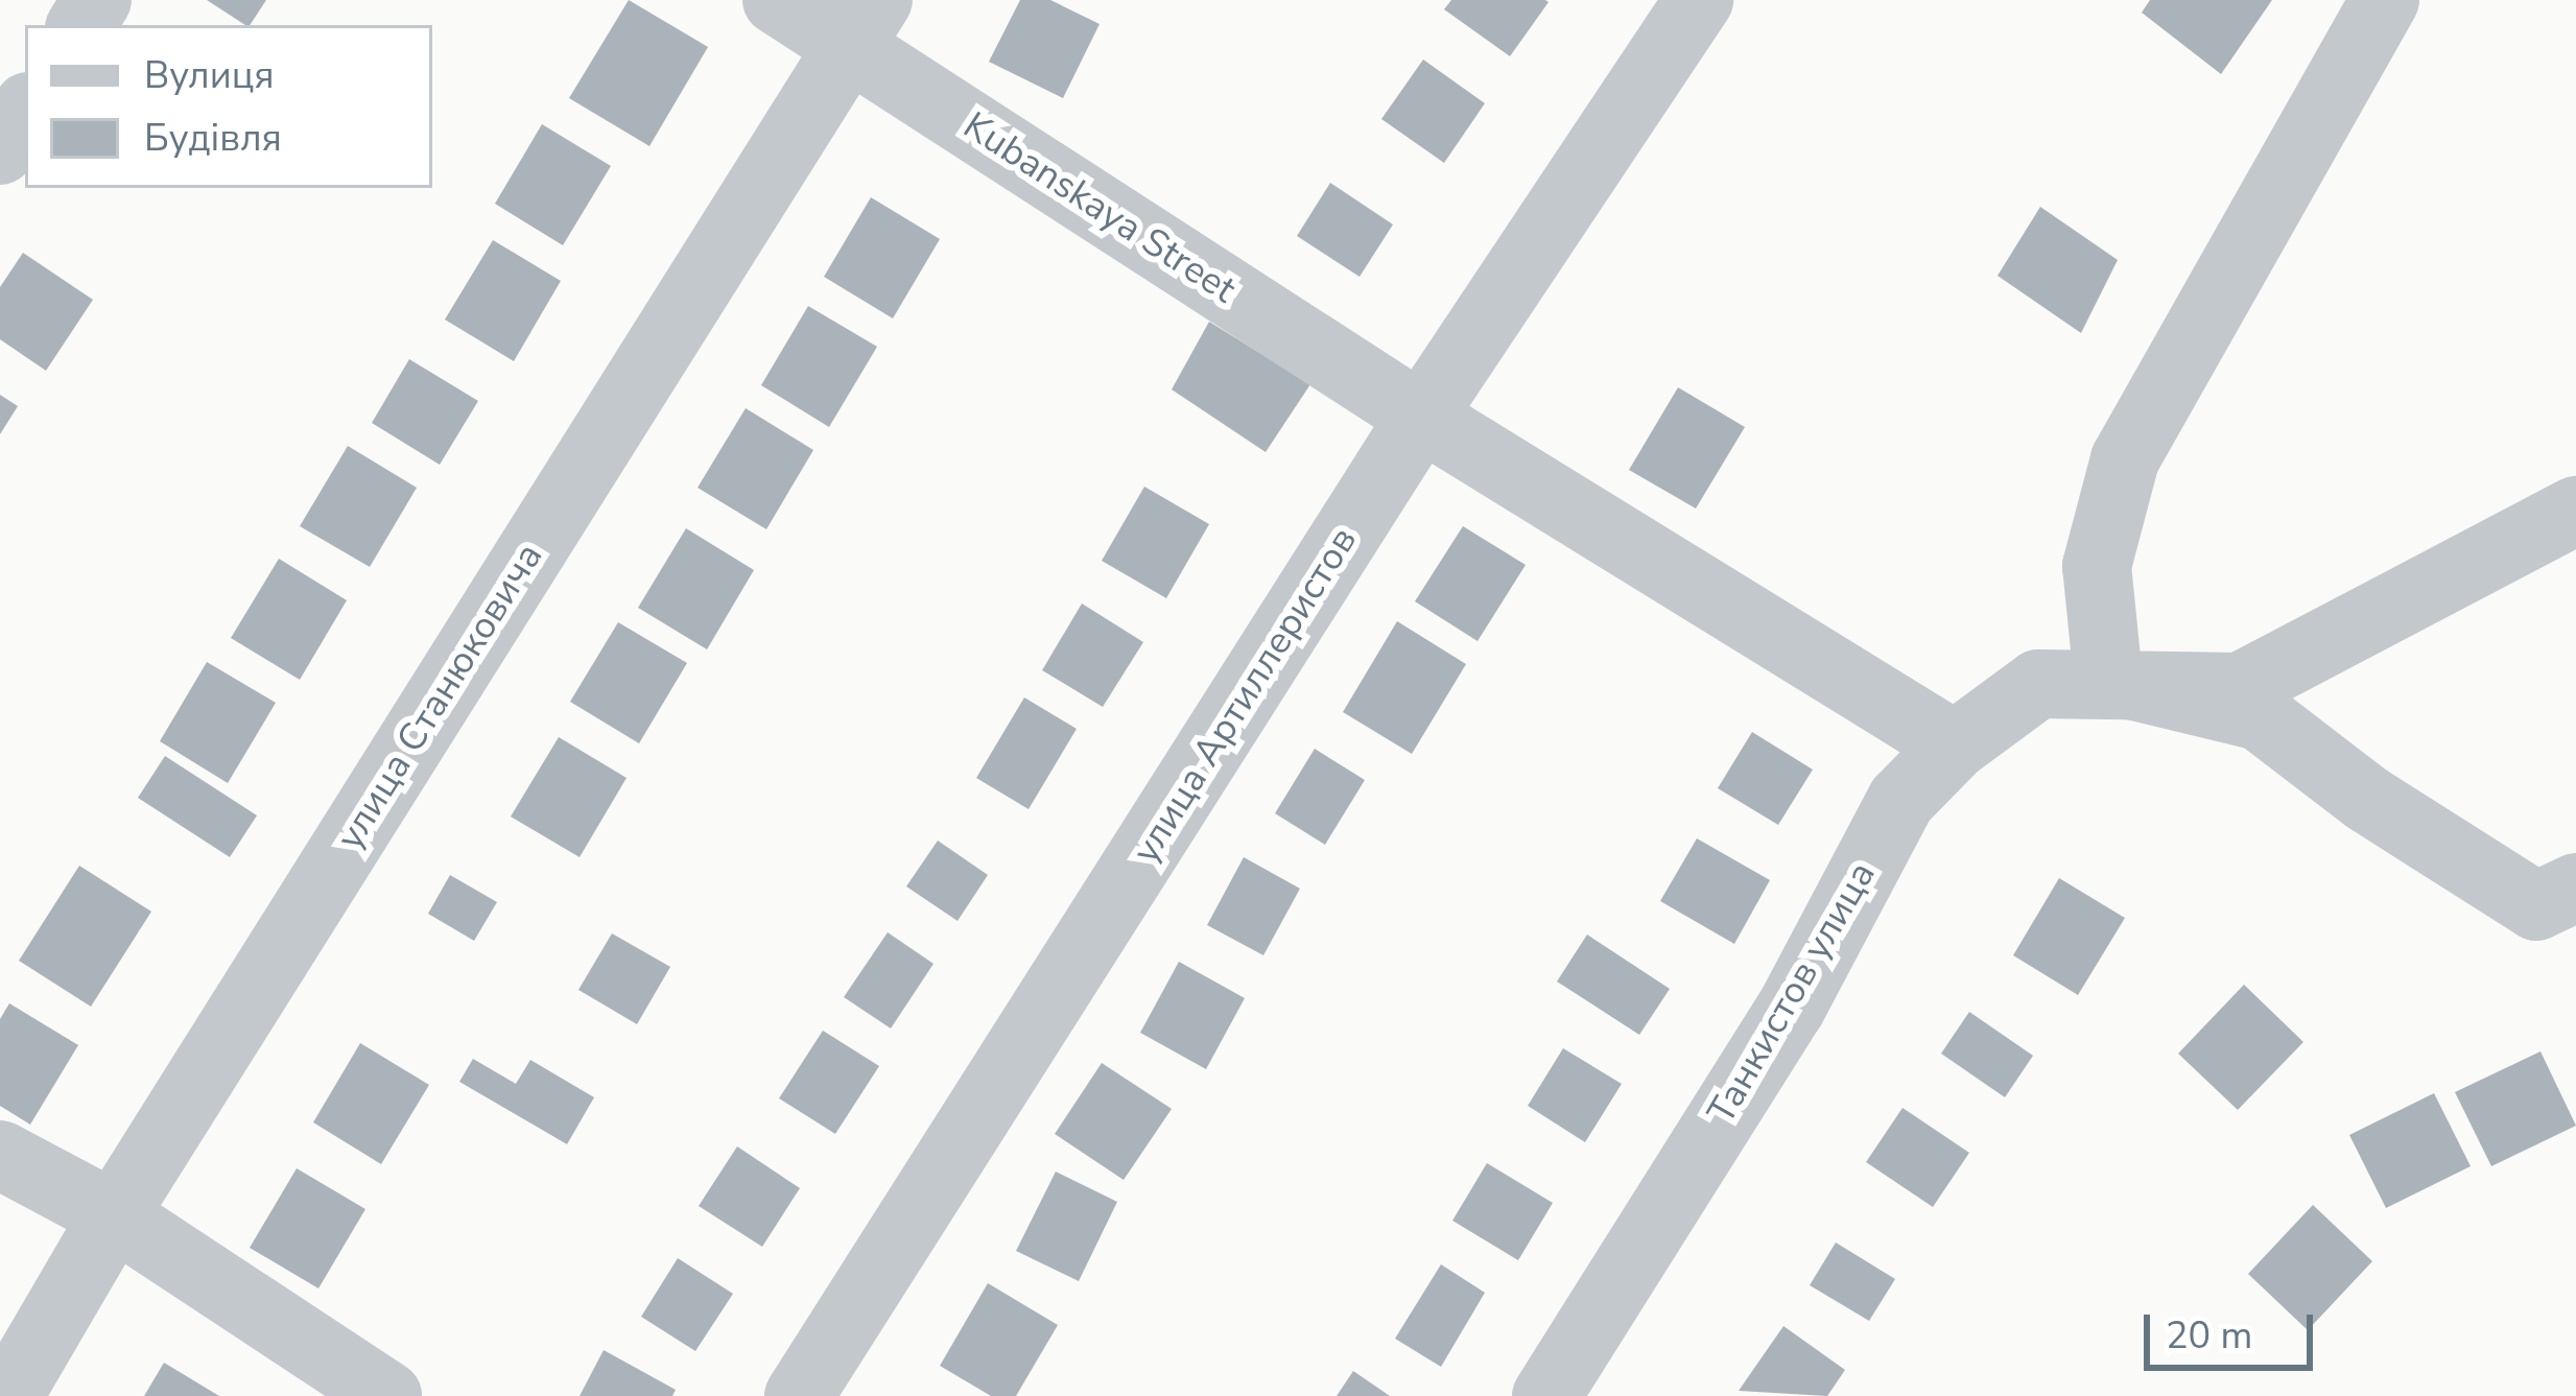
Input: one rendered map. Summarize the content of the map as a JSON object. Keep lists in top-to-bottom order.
{
  "streets": {
    "street": [
      "Kubanskaya Street",
      "улица Артиллеристов",
      "улица Станюковича",
      "Танкистов улица"
    ]
  },
  "crossings": [
    ["Kubanskaya Street", "улица Артиллеристов"],
    ["Kubanskaya Street", "улица Станюковича"],
    ["Kubanskaya Street", "Танкистов улица"]
  ],
  "legend": ["Вулиця", "Будівля"],
  "scale_bar": "20 m"
}
